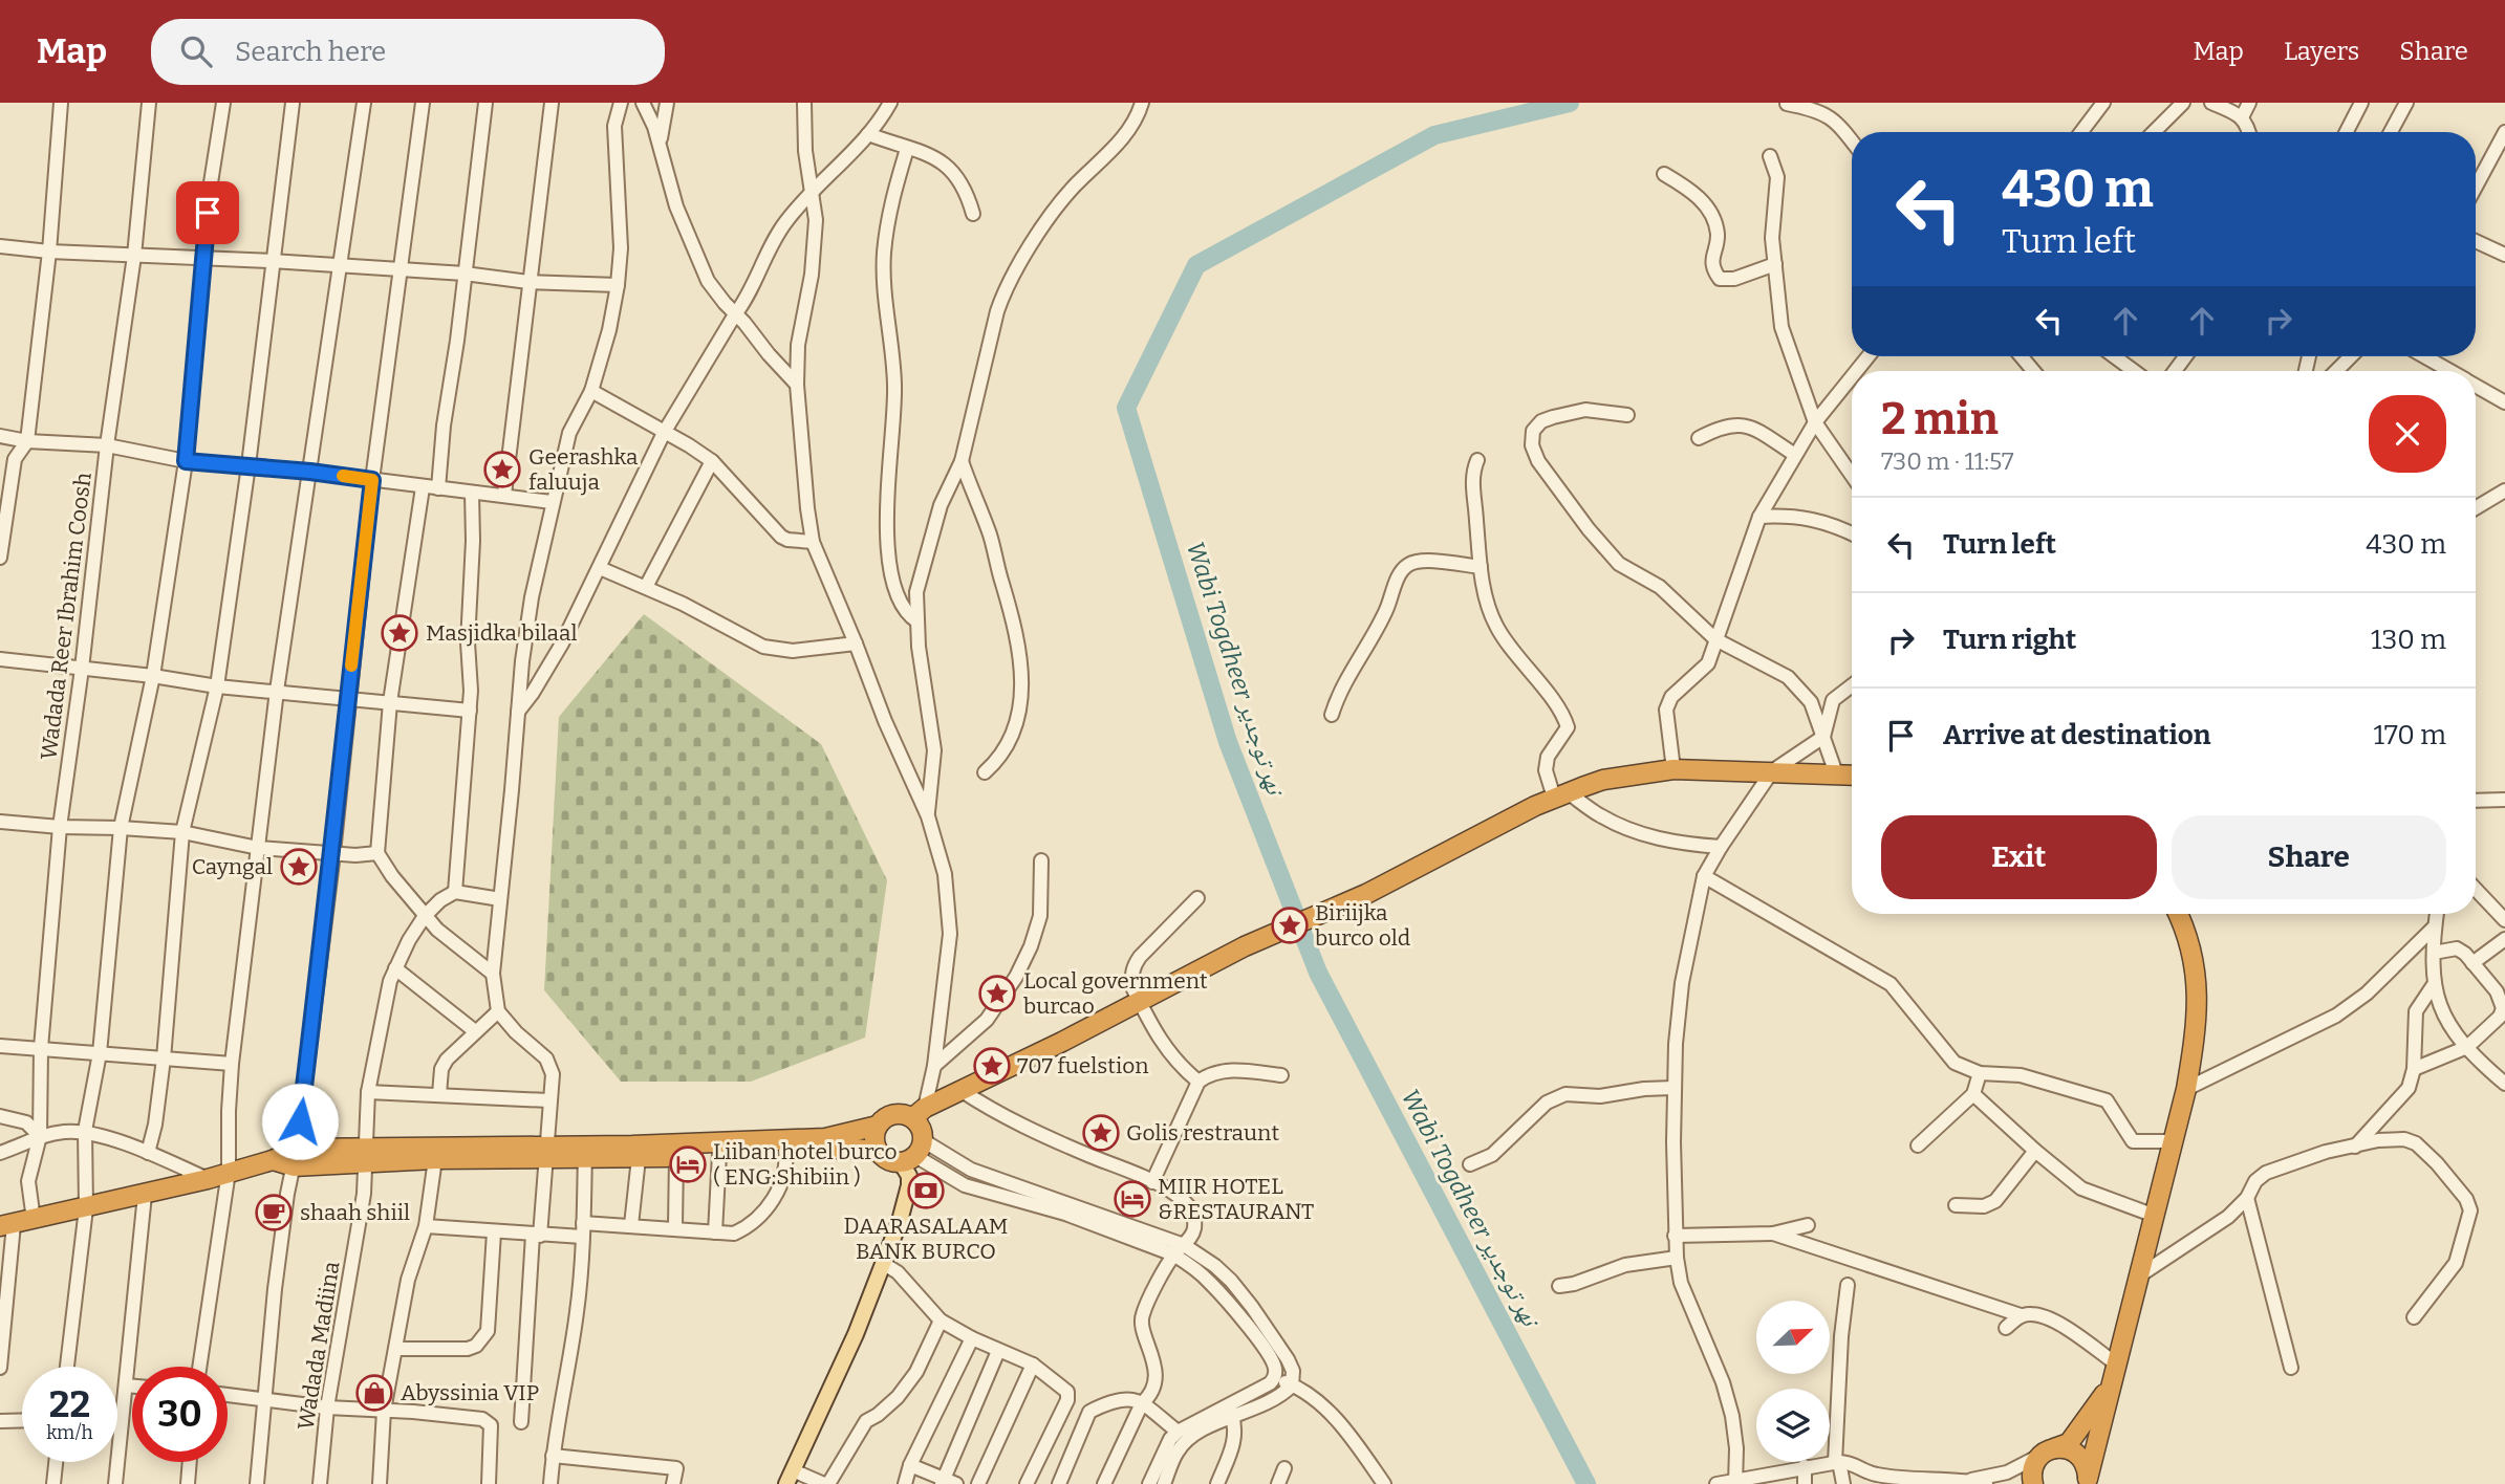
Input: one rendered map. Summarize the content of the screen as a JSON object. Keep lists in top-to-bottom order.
{
  "streets": {
    "street": ["Wadada Reer Ibrahim Coosh", "Wadada Madiina"]
  },
  "water": ["Wabi Togdheer نهر توجدير"],
  "places": {
    "place": [
      "Geerashka faluuja",
      "Masjidka bilaal",
      "Cayngal",
      "Biriijka burco old",
      "Local government burcao",
      "707 fuelstion",
      "Golis restraunt"
    ],
    "hotel": ["Liiban hotel burco ( ENG:Shibiin )", "MIIR HOTEL &RESTAURANT"],
    "bank": ["DAARASALAAM BANK BURCO"],
    "cafe": ["shaah shiil"],
    "shop": ["Abyssinia VIP"]
  },
  "north": "top right",
  "page": {
    "header": "Map",
    "search": "Search here",
    "nav": ["Map", "Layers", "Share"],
    "turn": ["430 m", "Turn left"],
    "heading": ["2 min", "730 m · 11:57"],
    "list": [
      {
        "name": "Turn left",
        "value": "430 m"
      },
      {
        "name": "Turn right",
        "value": "130 m"
      },
      {
        "name": "Arrive at destination",
        "value": "170 m"
      }
    ],
    "buttons": ["Exit", "Share"],
    "speed": "22 km/h",
    "limit": "30"
  }
}
